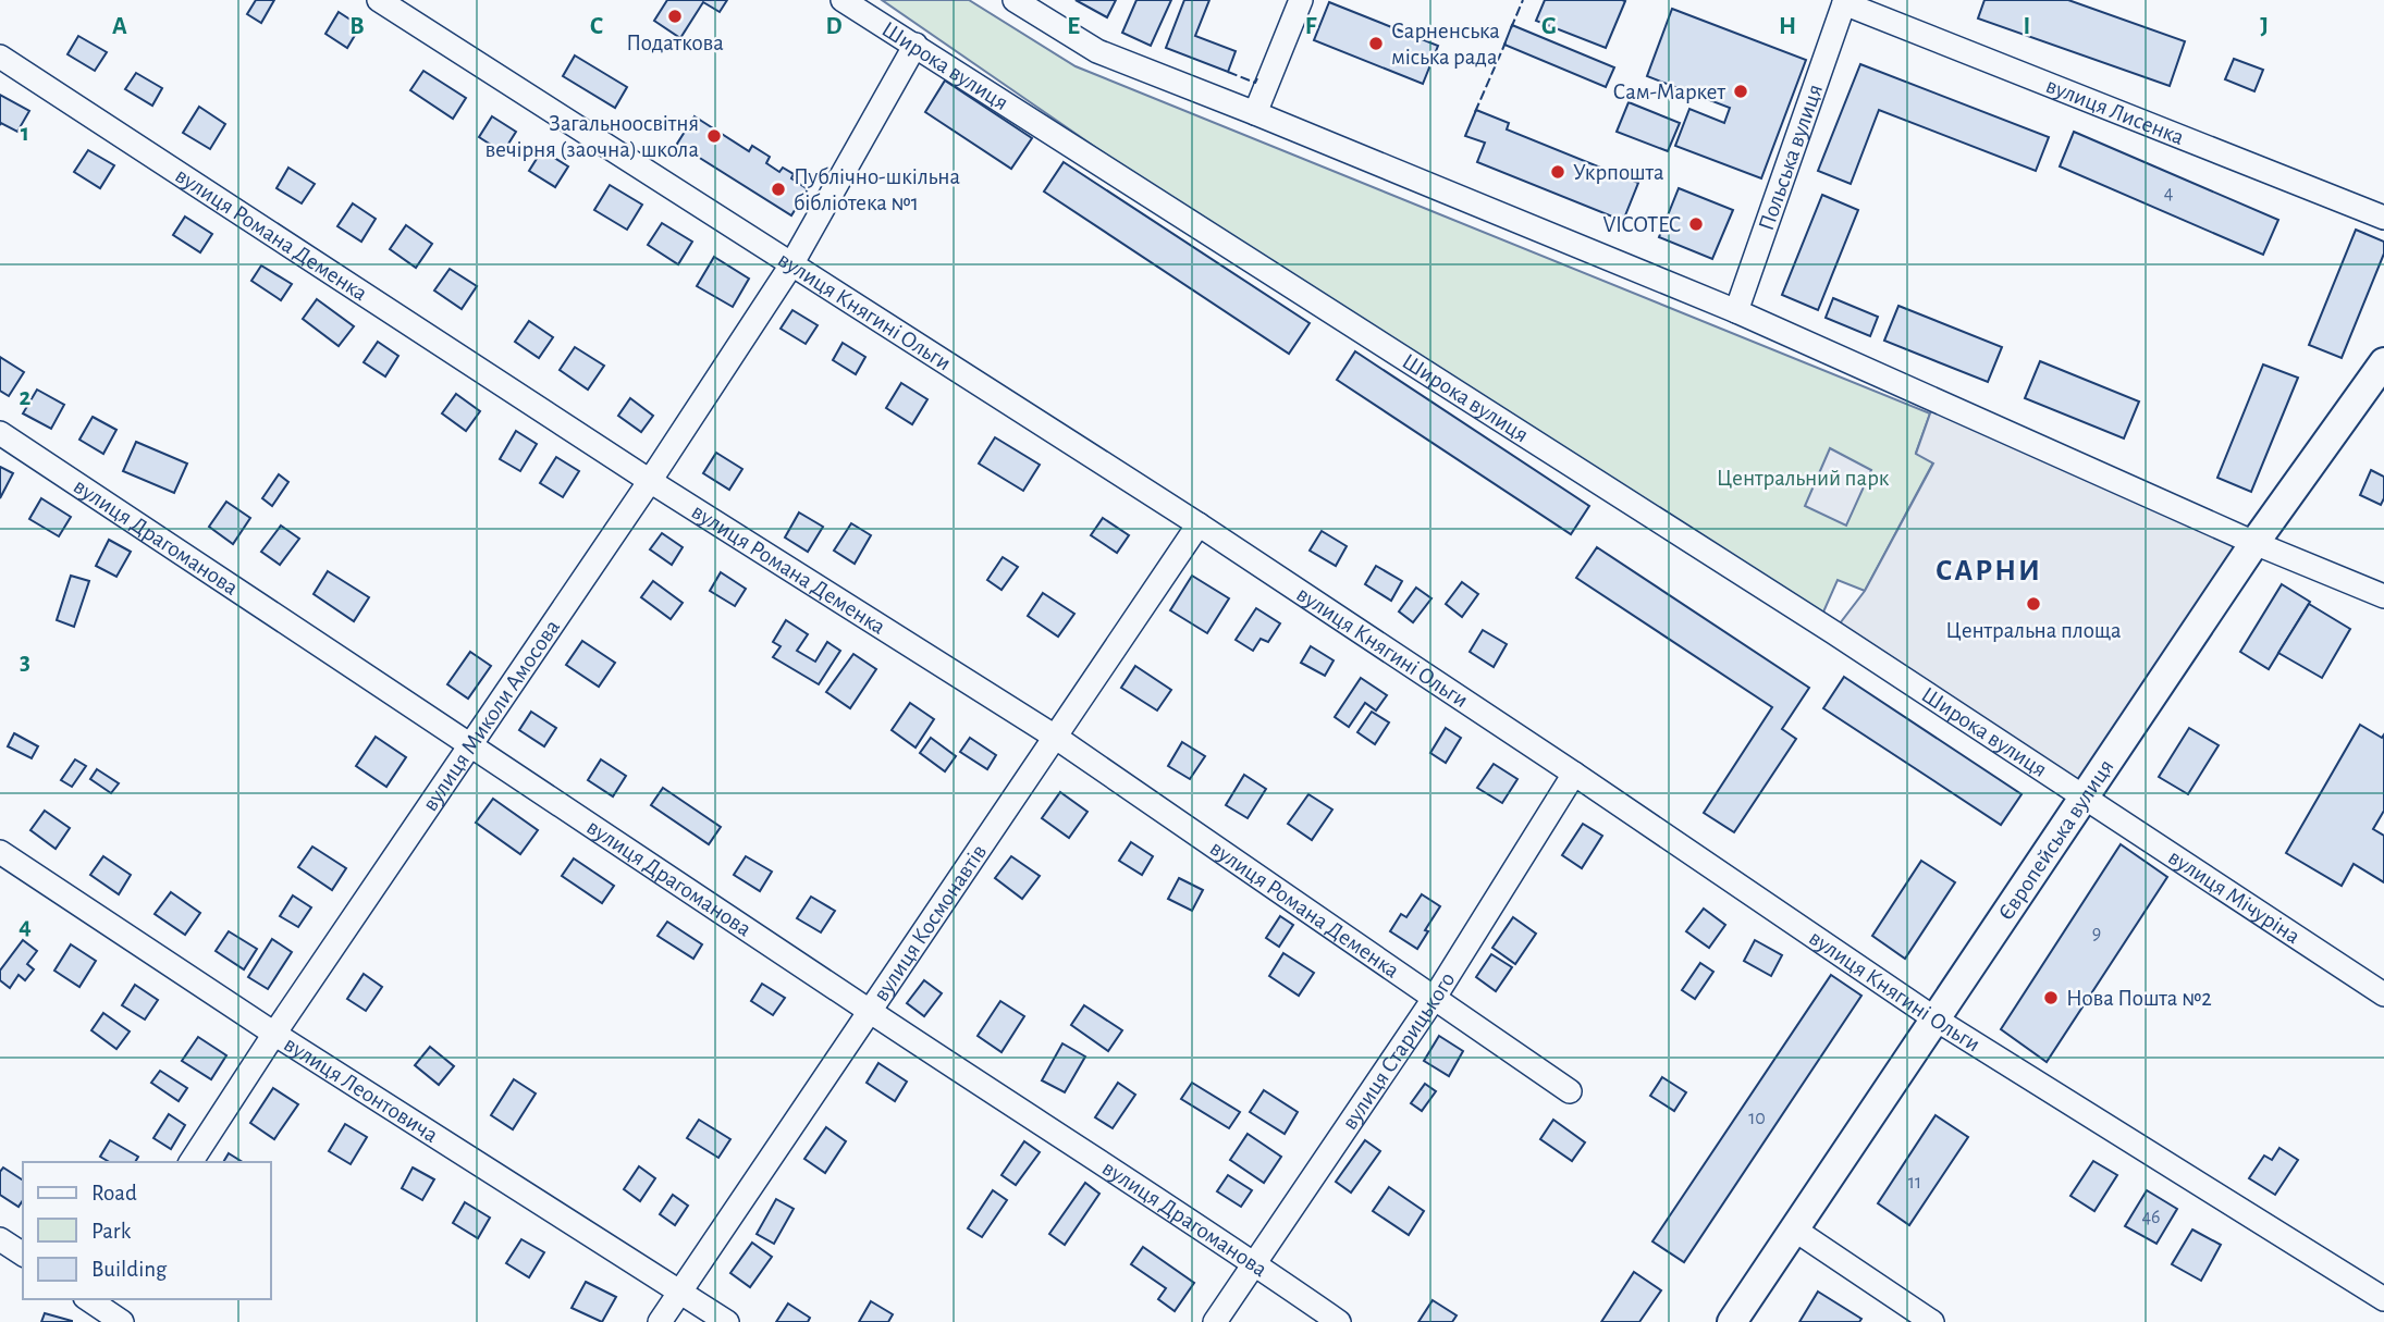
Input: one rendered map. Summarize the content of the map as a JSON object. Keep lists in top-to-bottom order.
{
  "streets": {
    "main road": ["Європейська вулиця"],
    "street": [
      "Широка вулиця",
      "вулиця Лисенка",
      "Польська вулиця",
      "вулиця Романа Деменка",
      "вулиця Княгині Ольги",
      "вулиця Драгоманова",
      "вулиця Миколи Амосова",
      "вулиця Мічуріна",
      "вулиця Космонавтів",
      "вулиця Старицького",
      "вулиця Леонтовича"
    ]
  },
  "crossings": [
    ["Широка вулиця", "вулиця Миколи Амосова"],
    ["Широка вулиця", "Європейська вулиця"],
    ["Широка вулиця", "вулиця Мічуріна"],
    ["вулиця Лисенка", "Польська вулиця"],
    ["вулиця Романа Деменка", "вулиця Миколи Амосова"],
    ["вулиця Романа Деменка", "вулиця Космонавтів"],
    ["вулиця Романа Деменка", "вулиця Старицького"],
    ["вулиця Княгині Ольги", "вулиця Миколи Амосова"],
    ["вулиця Княгині Ольги", "Європейська вулиця"],
    ["вулиця Княгині Ольги", "вулиця Космонавтів"],
    ["вулиця Княгині Ольги", "вулиця Старицького"],
    ["вулиця Драгоманова", "вулиця Миколи Амосова"],
    ["вулиця Драгоманова", "вулиця Космонавтів"],
    ["вулиця Драгоманова", "вулиця Старицького"],
    ["вулиця Миколи Амосова", "вулиця Леонтовича"],
    ["Європейська вулиця", "вулиця Мічуріна"],
    ["вулиця Космонавтів", "вулиця Леонтовича"]
  ],
  "districts": ["САРНИ"],
  "parks": ["Центральний парк"],
  "places": [
    "Податкова",
    "Сарненська міська рада",
    "Сам-Маркет",
    "Загальноосвітня вечірня (заочна) школа",
    "Укрпошта",
    "Публічно-шкільна бібліотека №1",
    "VICOTEC",
    "Центральна площа",
    "Нова Пошта №2"
  ],
  "house_numbers": [
    "4",
    "9",
    "10",
    "11",
    "46"
  ],
  "legend": ["Road", "Park", "Building"],
  "grid": {
    "columns": [
      "A",
      "B",
      "C",
      "D",
      "E",
      "F",
      "G",
      "H",
      "I",
      "J"
    ],
    "rows": [
      "1",
      "2",
      "3",
      "4"
    ]
  }
}
